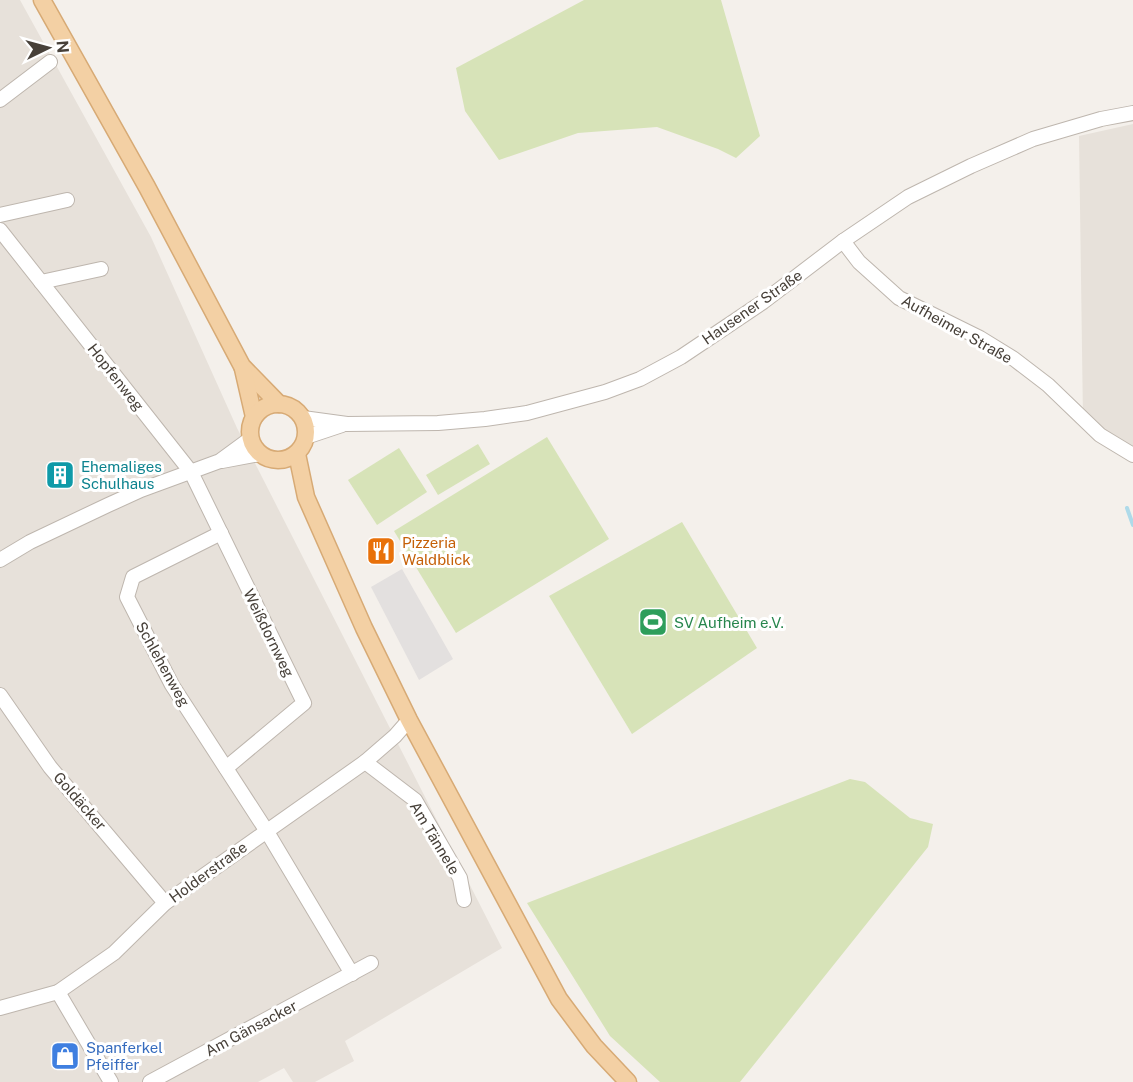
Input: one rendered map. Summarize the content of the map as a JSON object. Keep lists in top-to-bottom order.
{
  "streets": {
    "street": [
      "Hausener Straße",
      "Aufheimer Straße",
      "Hopfenweg",
      "Weißdornweg",
      "Schlehenweg",
      "Goldäcker",
      "Am Tännele",
      "Holderstraße",
      "Am Gänsacker"
    ]
  },
  "crossings": [
    ["Hausener Straße", "Aufheimer Straße"],
    ["Hopfenweg", "Weißdornweg"],
    ["Weißdornweg", "Schlehenweg"],
    ["Schlehenweg", "Holderstraße"],
    ["Goldäcker", "Holderstraße"],
    ["Am Tännele", "Holderstraße"]
  ],
  "places": {
    "building": ["Ehemaliges Schulhaus"],
    "restaurant": ["Pizzeria Waldblick"],
    "sports": ["SV Aufheim e.V."],
    "shop": ["Spanferkel Pfeiffer"]
  },
  "north": "right"
}
